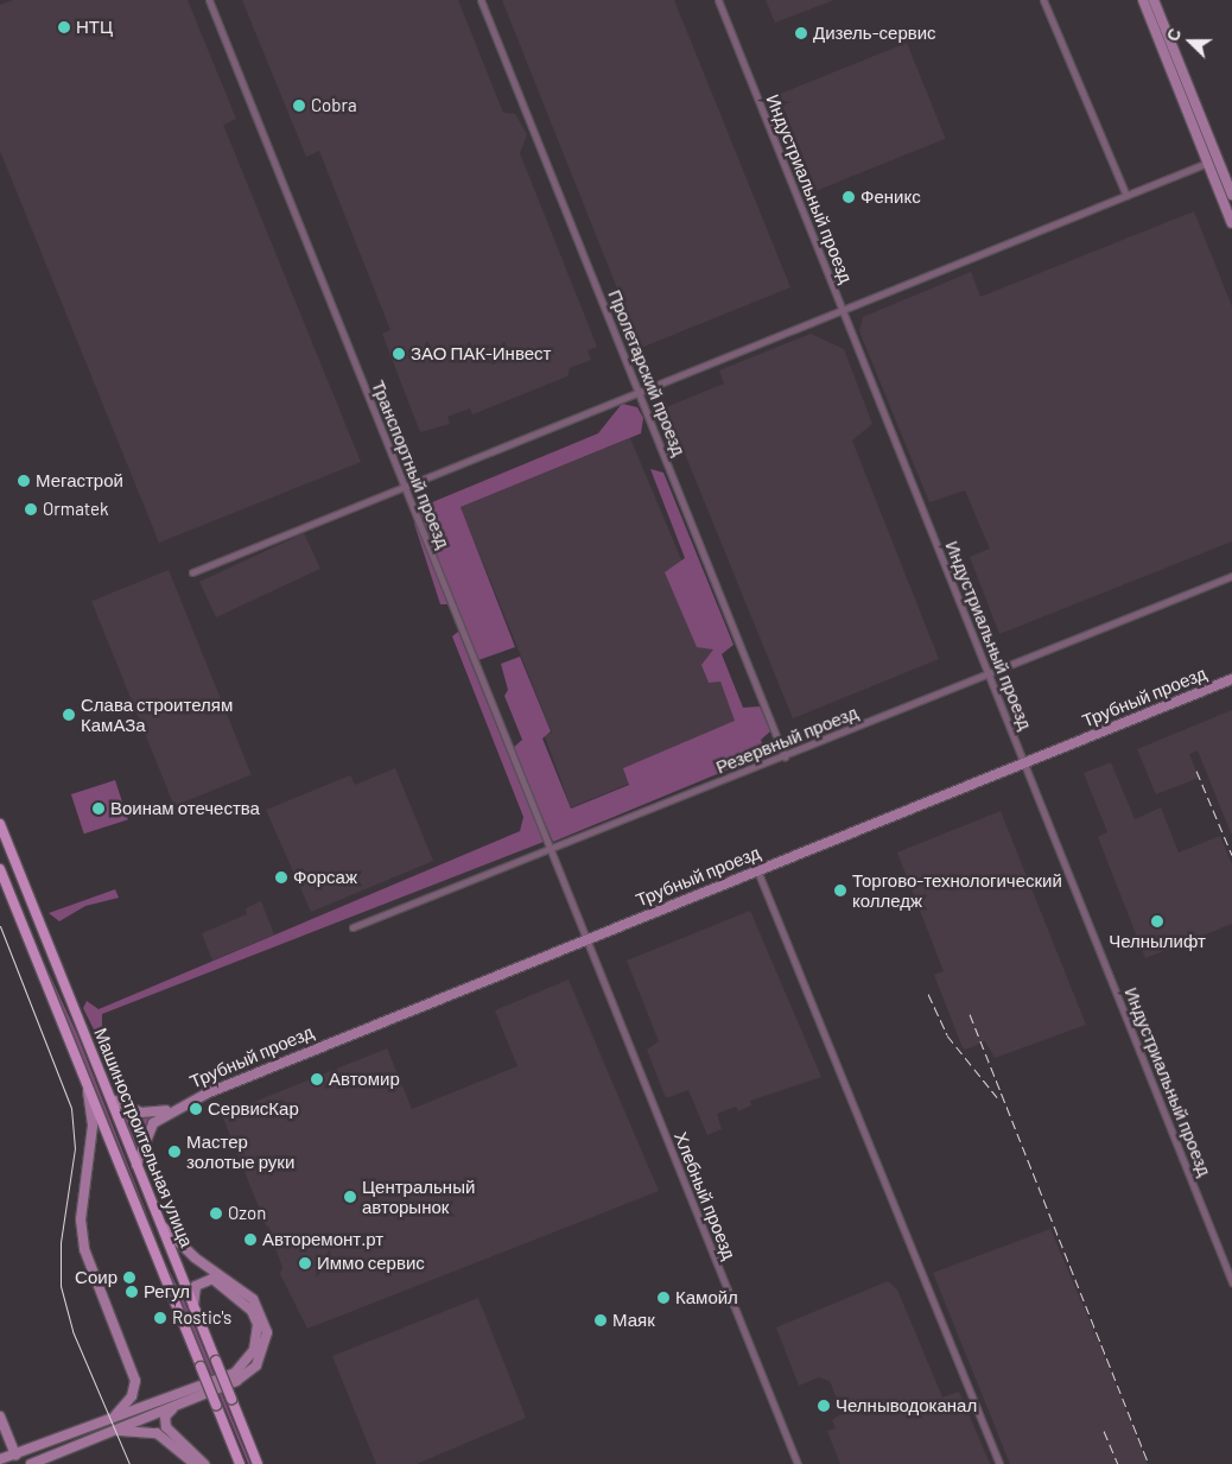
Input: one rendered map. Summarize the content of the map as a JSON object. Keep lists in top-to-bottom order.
{
  "streets": {
    "main road": ["Машиностроительная улица"],
    "street": [
      "Индустриальный проезд",
      "Пролетарский проезд",
      "Транспортный проезд",
      "Трубный проезд",
      "Резервный проезд",
      "Хлебный проезд"
    ]
  },
  "crossings": [
    ["Индустриальный проезд", "Трубный проезд"],
    ["Индустриальный проезд", "Резервный проезд"],
    ["Пролетарский проезд", "Резервный проезд"],
    ["Транспортный проезд", "Трубный проезд"],
    ["Транспортный проезд", "Резервный проезд"],
    ["Транспортный проезд", "Хлебный проезд"],
    ["Трубный проезд", "Хлебный проезд"]
  ],
  "places": [
    "НТЦ",
    "Дизель-сервис",
    "Cobra",
    "Феникс",
    "ЗАО ПАК-Инвест",
    "Мегастрой",
    "Ormatek",
    "Слава строителям КамАЗа",
    "Воинам отечества",
    "Форсаж",
    "Торгово-технологический колледж",
    "Челнылифт",
    "Автомир",
    "СервисКар",
    "Мастер золотые руки",
    "Центральный авторынок",
    "Ozon",
    "Авторемонт.рт",
    "Иммо сервис",
    "Соир",
    "Регул",
    "Камойл",
    "Rostic's",
    "Маяк",
    "Челныводоканал"
  ],
  "north": "left"
}
